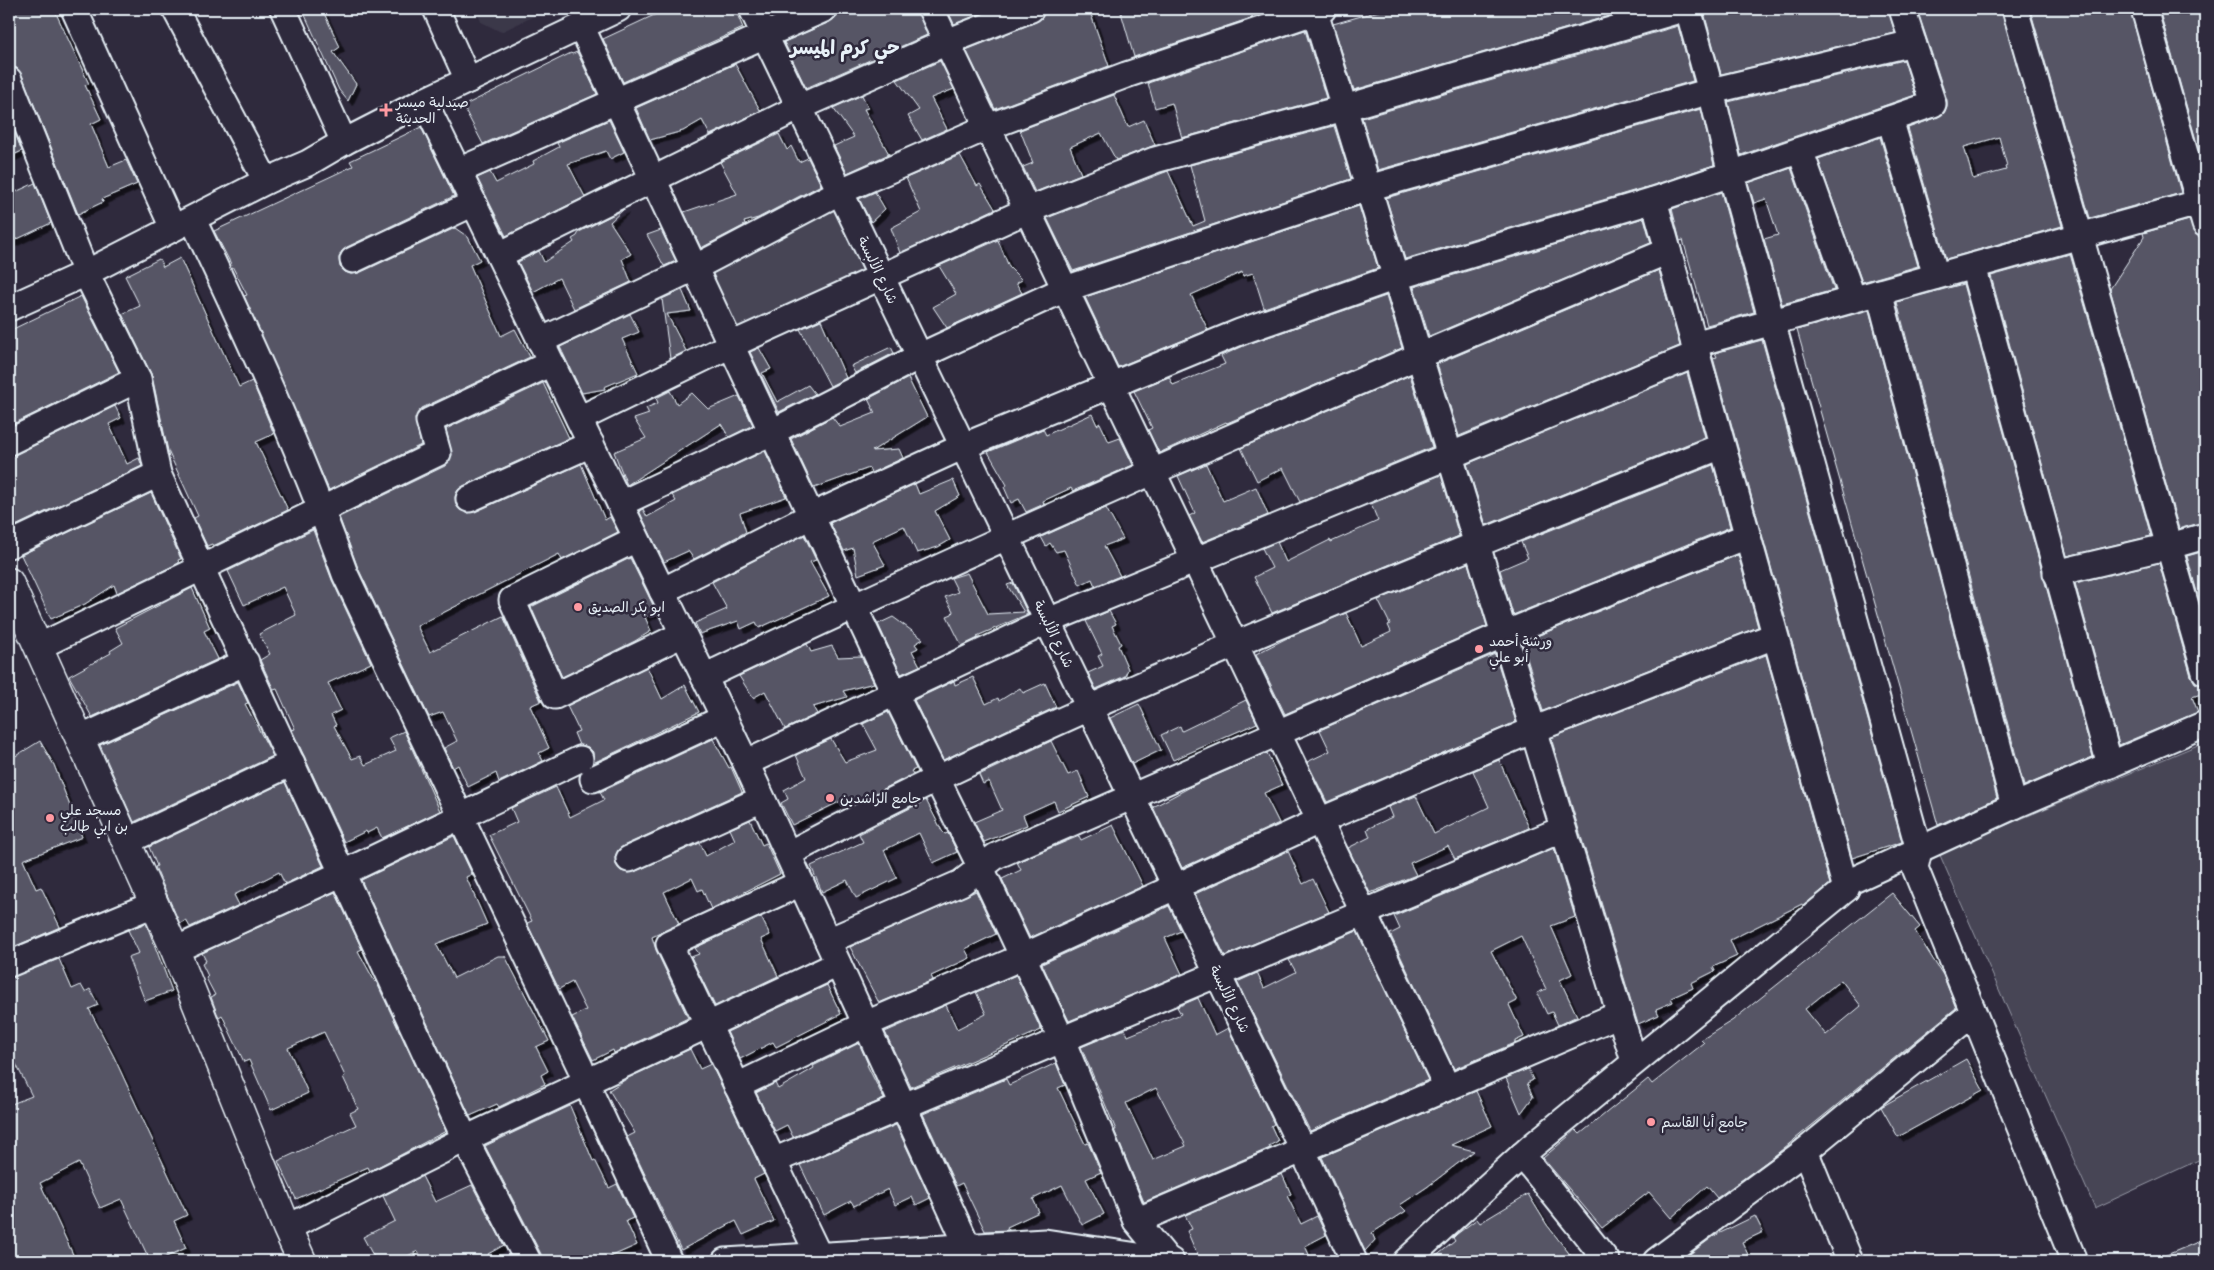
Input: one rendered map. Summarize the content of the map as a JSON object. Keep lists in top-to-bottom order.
{
  "streets": {
    "street": ["شارع الألبسة"]
  },
  "districts": ["حي كرم الميسر"],
  "places": {
    "health": ["صيدلية ميسر الحديثة"],
    "other": [
      "ابو بكر الصديق",
      "ورشة أحمد أبو علي",
      "جامع الراشدين",
      "مسجد علي بن ابي طالب",
      "جامع أبا القاسم"
    ]
  }
}
